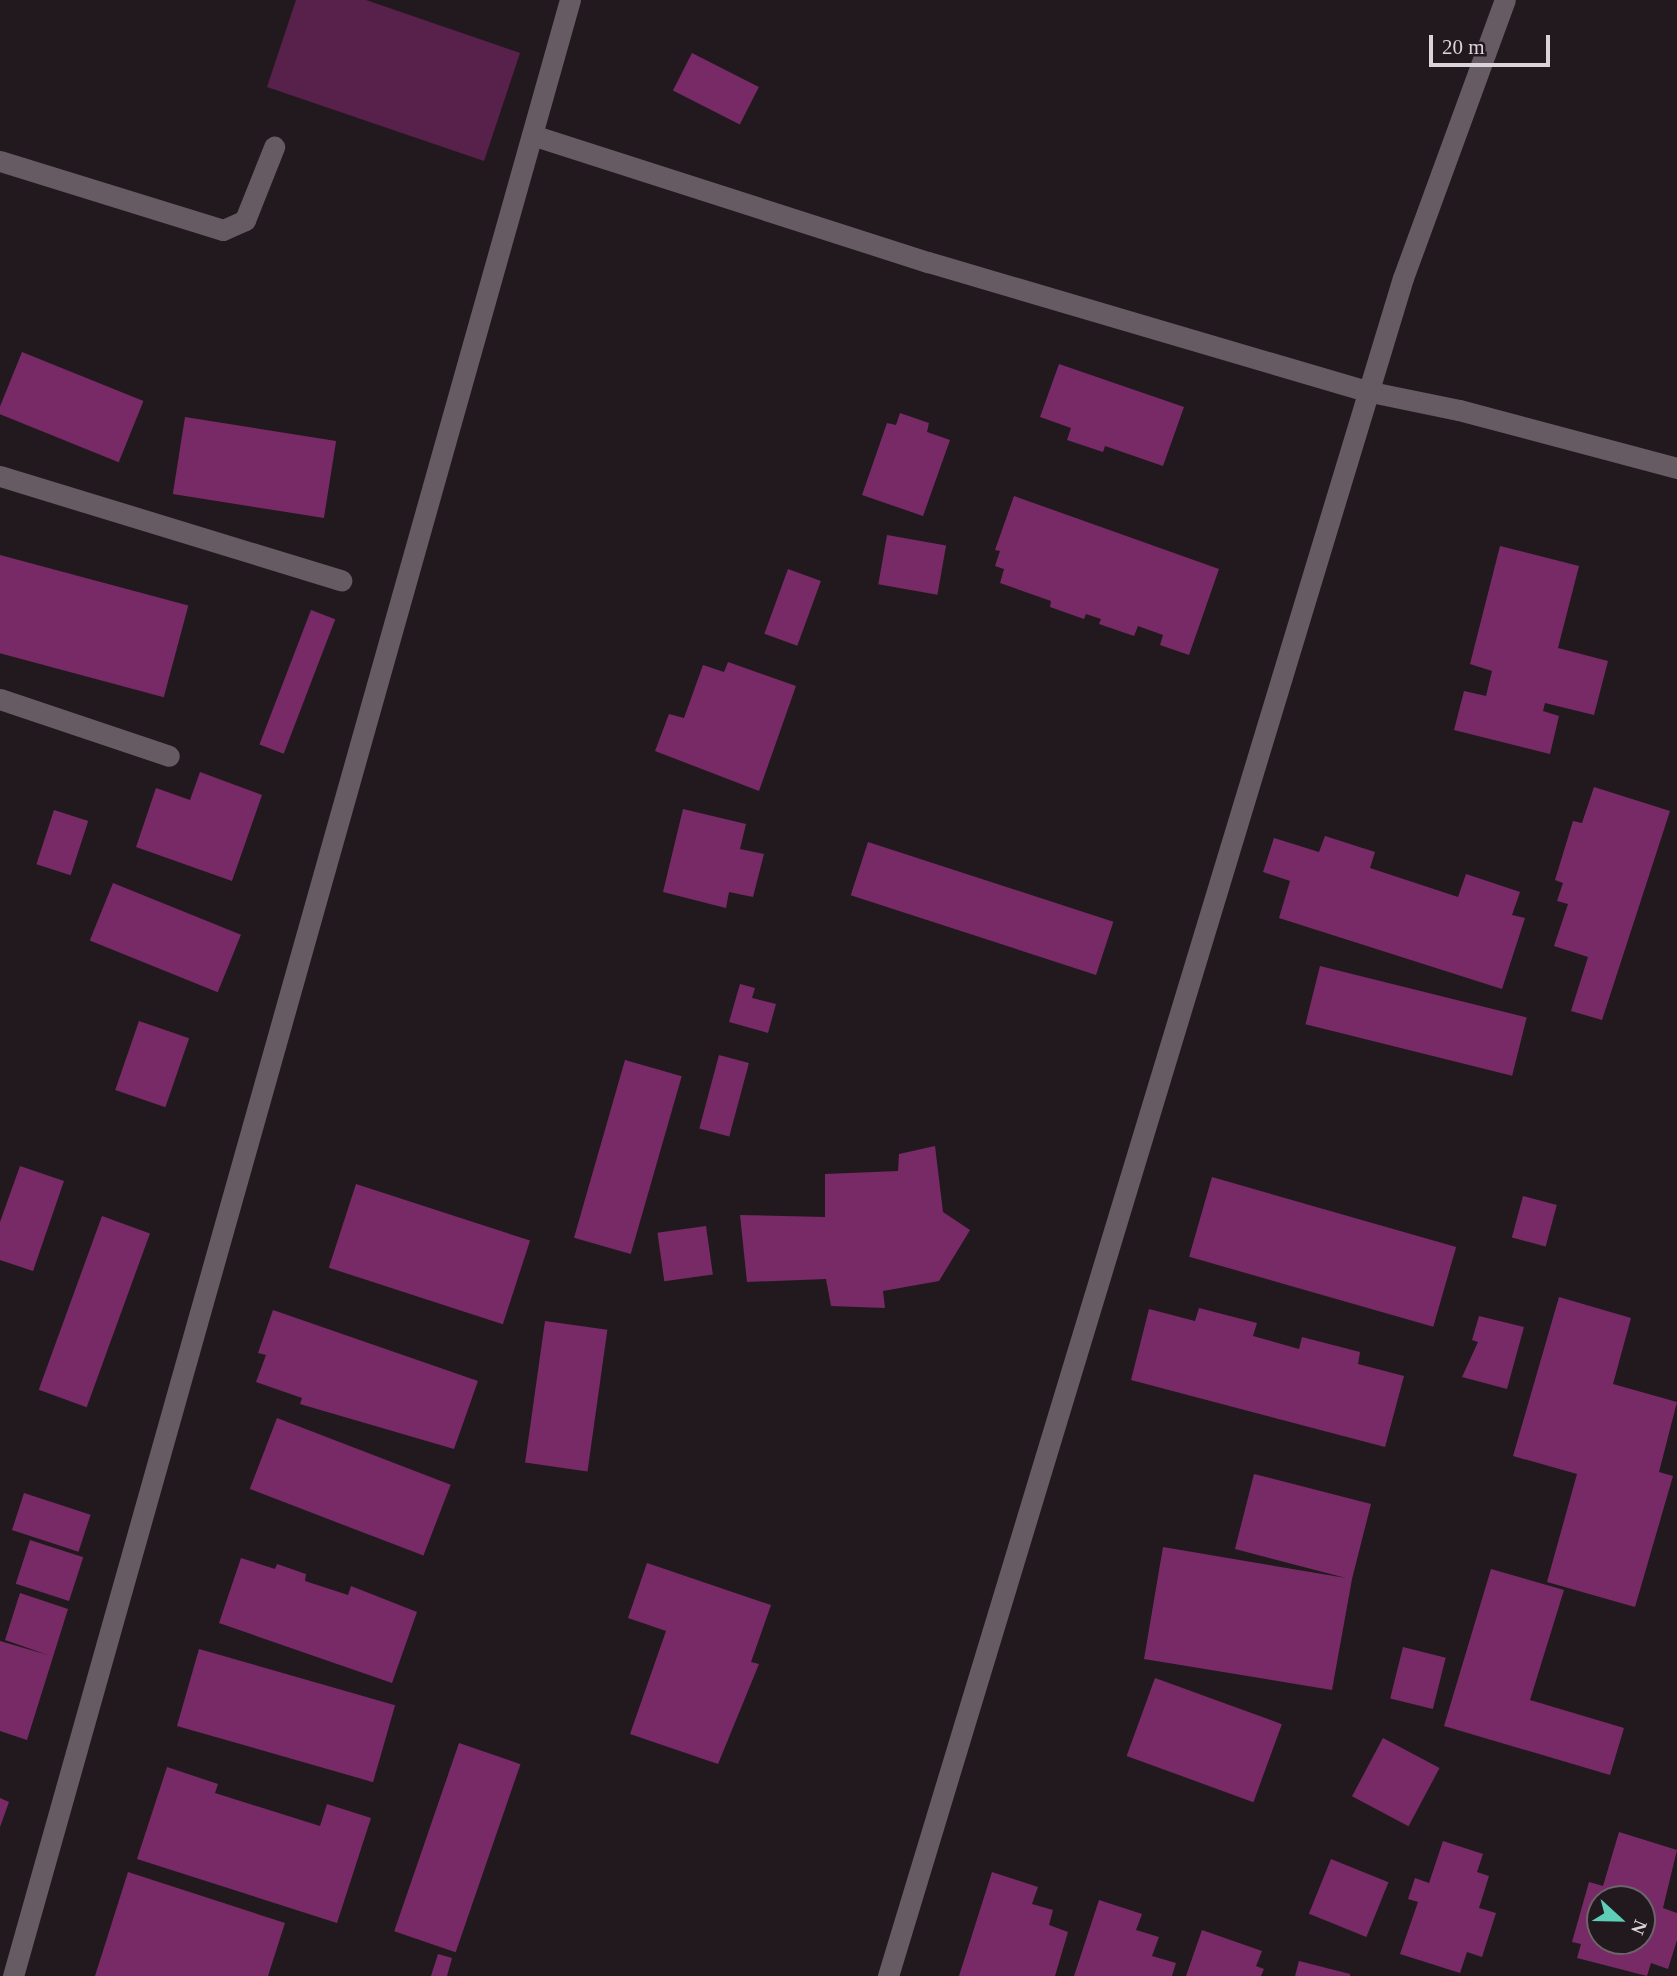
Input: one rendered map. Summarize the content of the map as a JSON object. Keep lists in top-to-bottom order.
{
  "scale_bar": "20 m",
  "north": "right"
}
